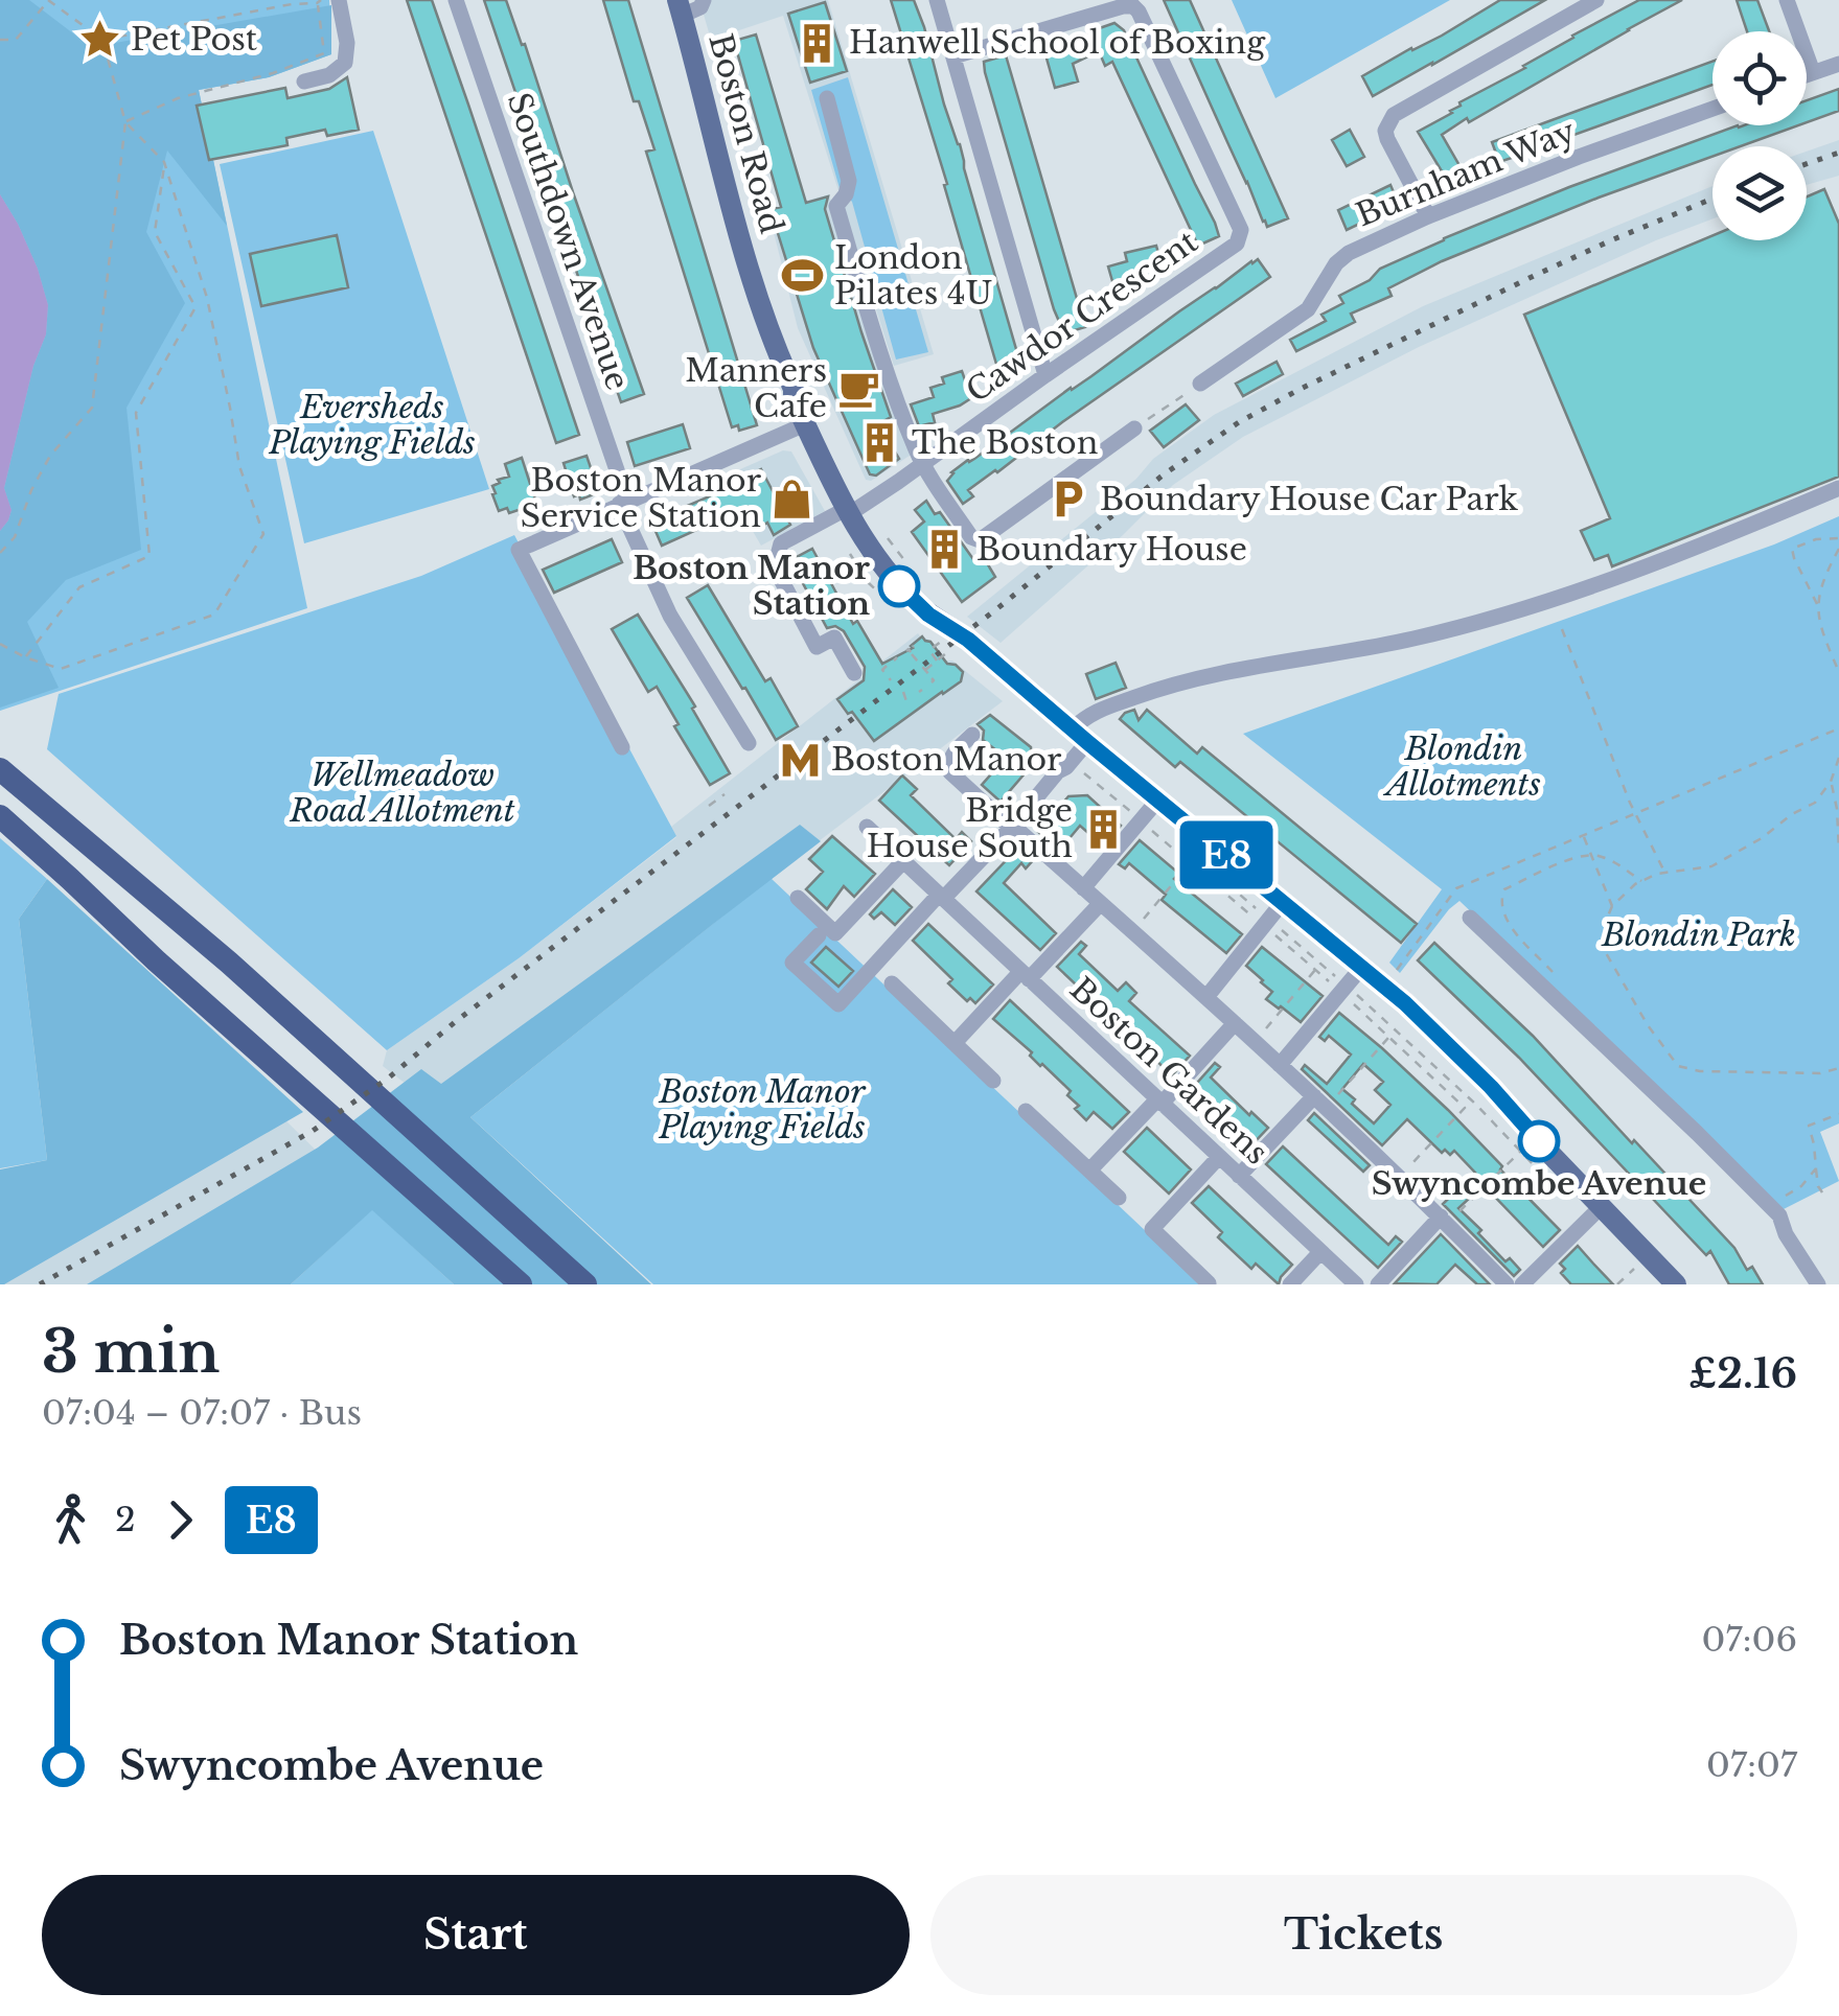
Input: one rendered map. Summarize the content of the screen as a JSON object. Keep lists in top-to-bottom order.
{
  "streets": {
    "main road": ["Boston Road"],
    "street": [
      "Burnham Way",
      "Southdown Avenue",
      "Cawdor Crescent",
      "Boston Gardens"
    ]
  },
  "crossings": [
    ["Boston Road", "Cawdor Crescent"]
  ],
  "parks": [
    "Eversheds Playing Fields",
    "Blondin Allotments",
    "Wellmeadow Road Allotment",
    "Blondin Park",
    "Boston Manor Playing Fields"
  ],
  "places": {
    "place": ["Pet Post"],
    "building": [
      "Hanwell School of Boxing",
      "The Boston",
      "Boundary House",
      "Bridge House South"
    ],
    "sports": ["London Pilates 4U"],
    "cafe": ["Manners Cafe"],
    "shop": ["Boston Manor Service Station"],
    "parking": ["Boundary House Car Park"],
    "other": ["Boston Manor Station", "Swyncombe Avenue"],
    "metro station": ["Boston Manor"]
  },
  "lines": ["bus line E8"],
  "page": {
    "on_map": "E8",
    "heading": ["3 min", "07:04 – 07:07 · Bus", "£2.16"],
    "legs": ["2", "E8"],
    "list": [
      {
        "name": "Boston Manor Station",
        "value": "07:06"
      },
      {
        "name": "Swyncombe Avenue",
        "value": "07:07"
      }
    ],
    "buttons": ["Start", "Tickets"]
  }
}
